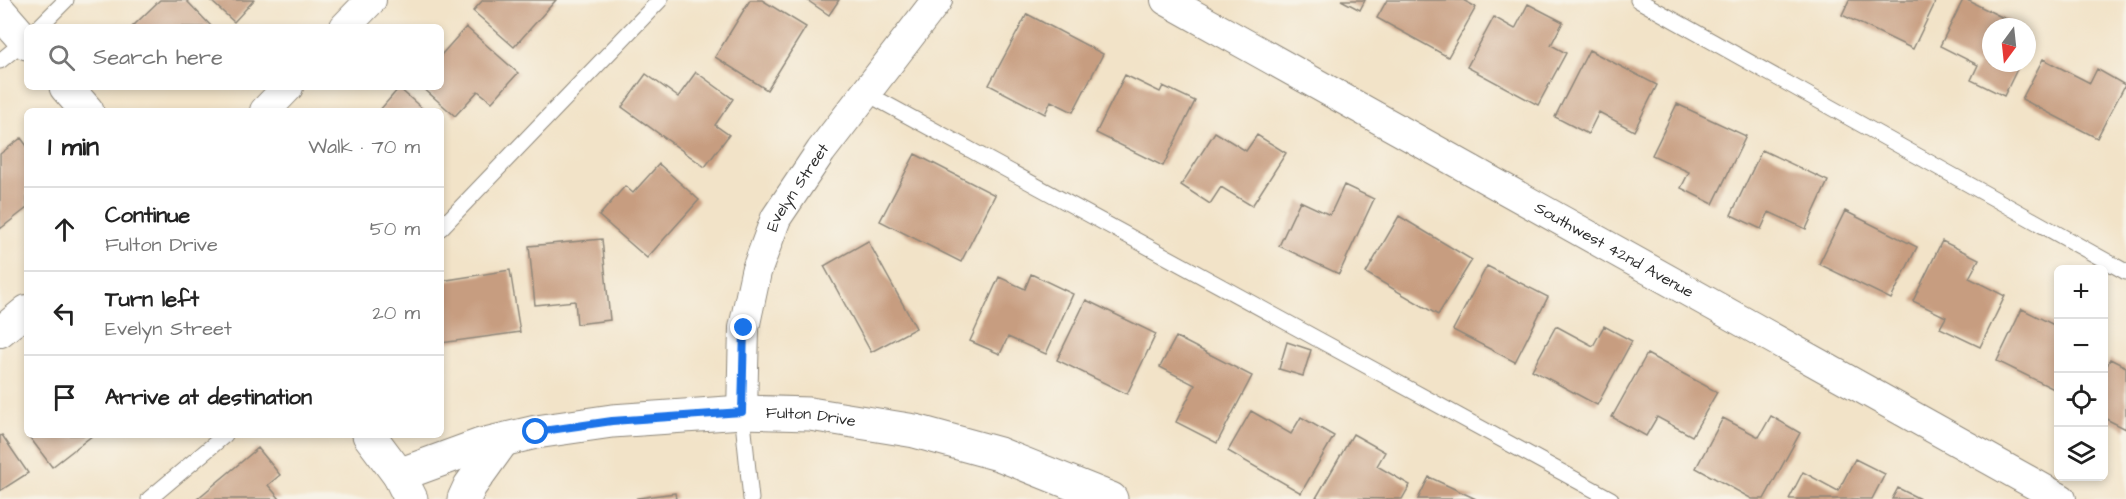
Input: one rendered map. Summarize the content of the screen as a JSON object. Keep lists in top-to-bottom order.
{
  "streets": {
    "main road": ["Fulton Drive"],
    "street": ["Evelyn Street", "Southwest 42nd Avenue"]
  },
  "crossings": [
    ["Evelyn Street", "Fulton Drive"]
  ],
  "north": "bottom",
  "page": {
    "search": "Search here",
    "heading": ["1 min", "Walk · 70 m"],
    "list": [
      ["Continue", "Fulton Drive", "50 m"],
      ["Turn left", "Evelyn Street", "20 m"],
      "Arrive at destination"
    ],
    "map_buttons": ["+", "−"]
  }
}
